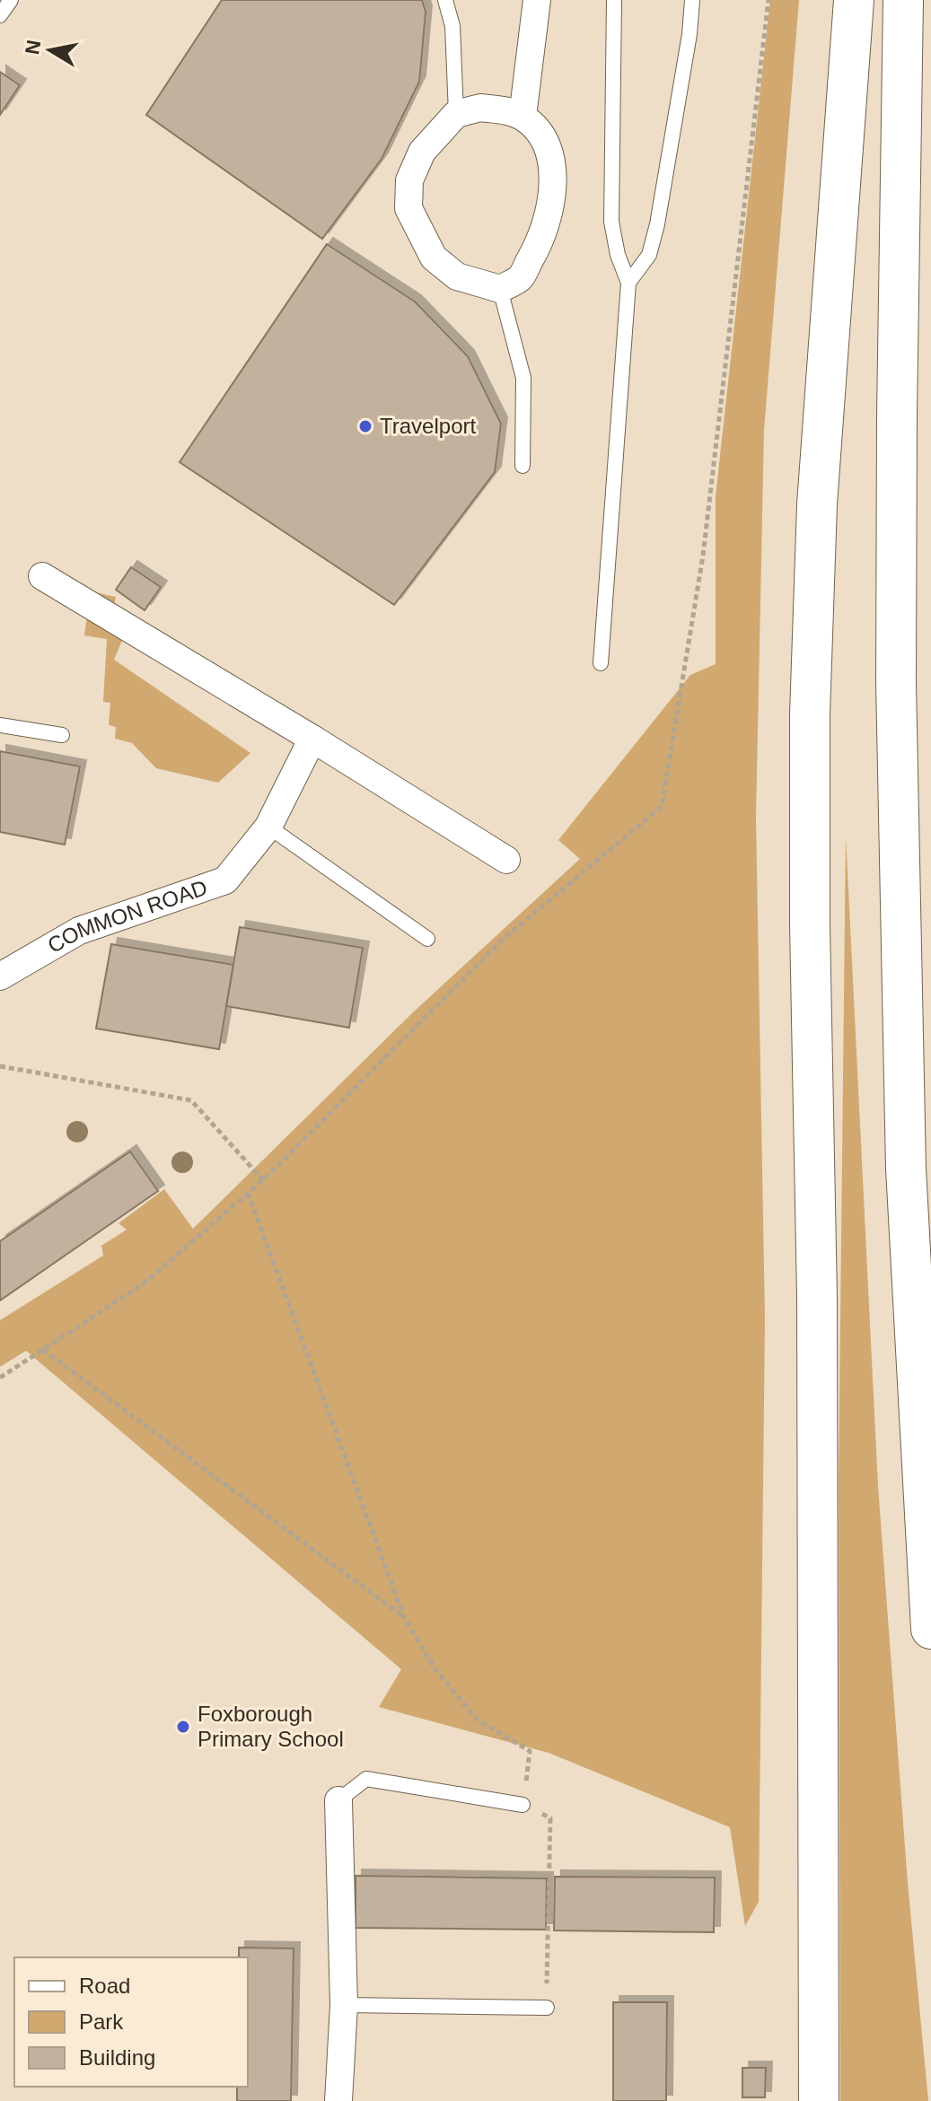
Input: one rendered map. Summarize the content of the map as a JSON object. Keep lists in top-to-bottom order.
{
  "streets": {
    "street": ["COMMON ROAD"]
  },
  "places": ["Travelport", "Foxborough Primary School"],
  "legend": ["Road", "Park", "Building"],
  "north": "left"
}
